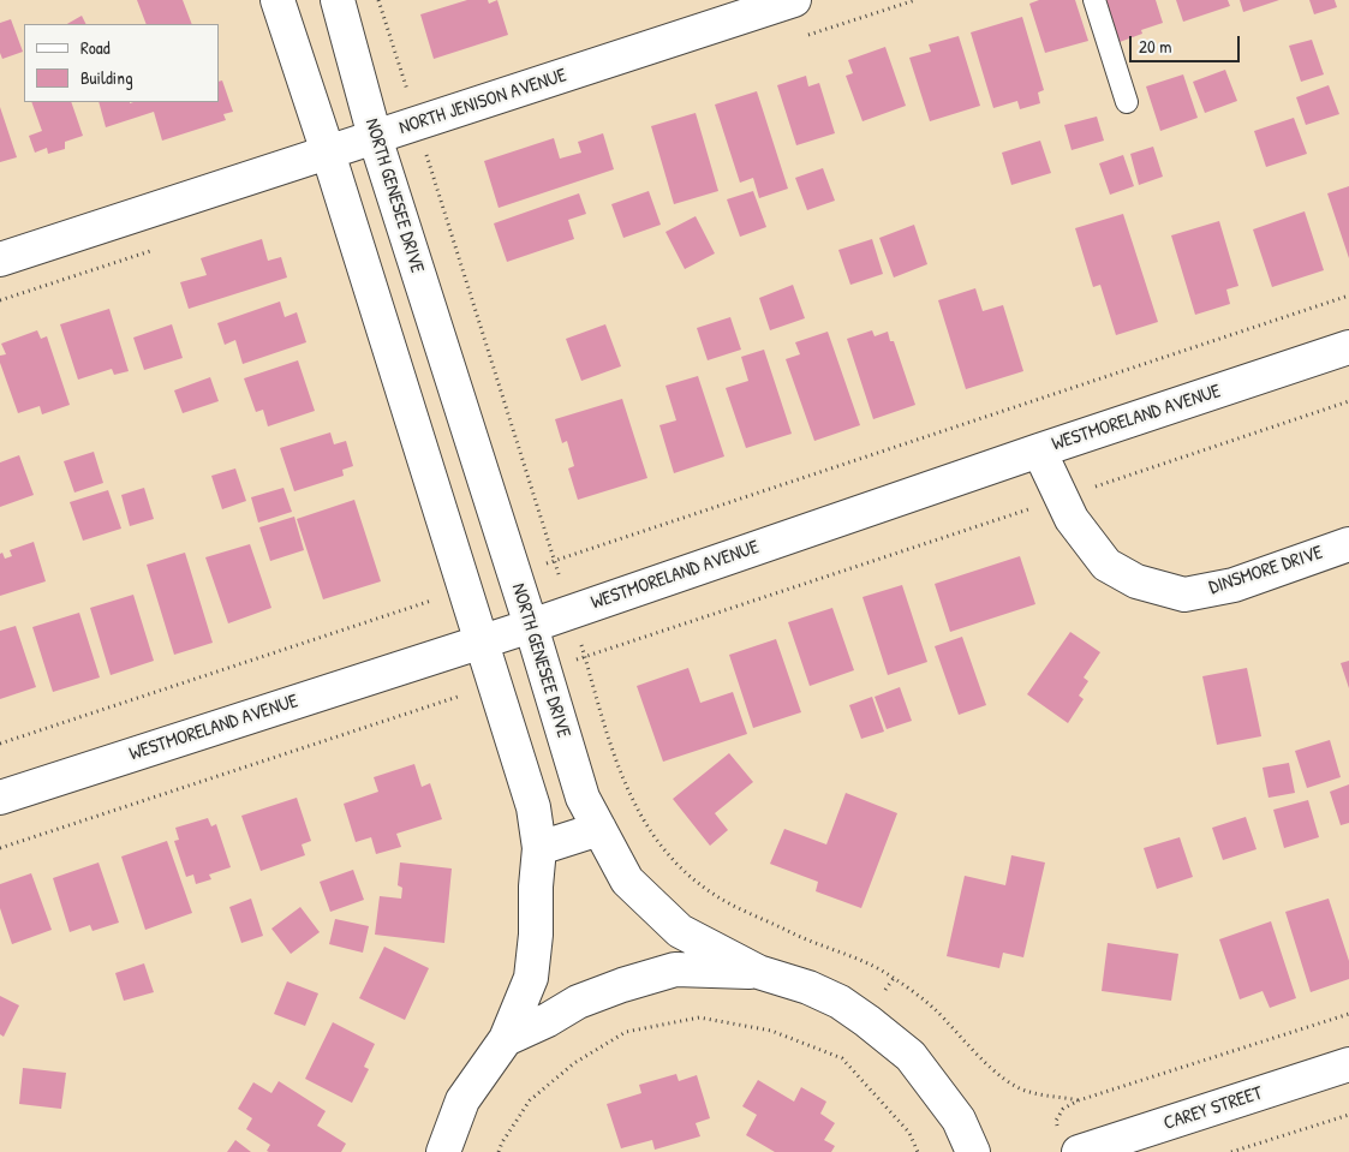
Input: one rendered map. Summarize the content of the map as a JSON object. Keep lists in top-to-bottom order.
{
  "streets": {
    "street": [
      "NORTH JENISON AVENUE",
      "NORTH GENESEE DRIVE",
      "WESTMORELAND AVENUE",
      "DINSMORE DRIVE",
      "CAREY STREET"
    ]
  },
  "crossings": [
    ["NORTH JENISON AVENUE", "NORTH GENESEE DRIVE"],
    ["NORTH GENESEE DRIVE", "WESTMORELAND AVENUE"],
    ["WESTMORELAND AVENUE", "DINSMORE DRIVE"]
  ],
  "legend": ["Road", "Building"],
  "scale_bar": "20 m"
}
